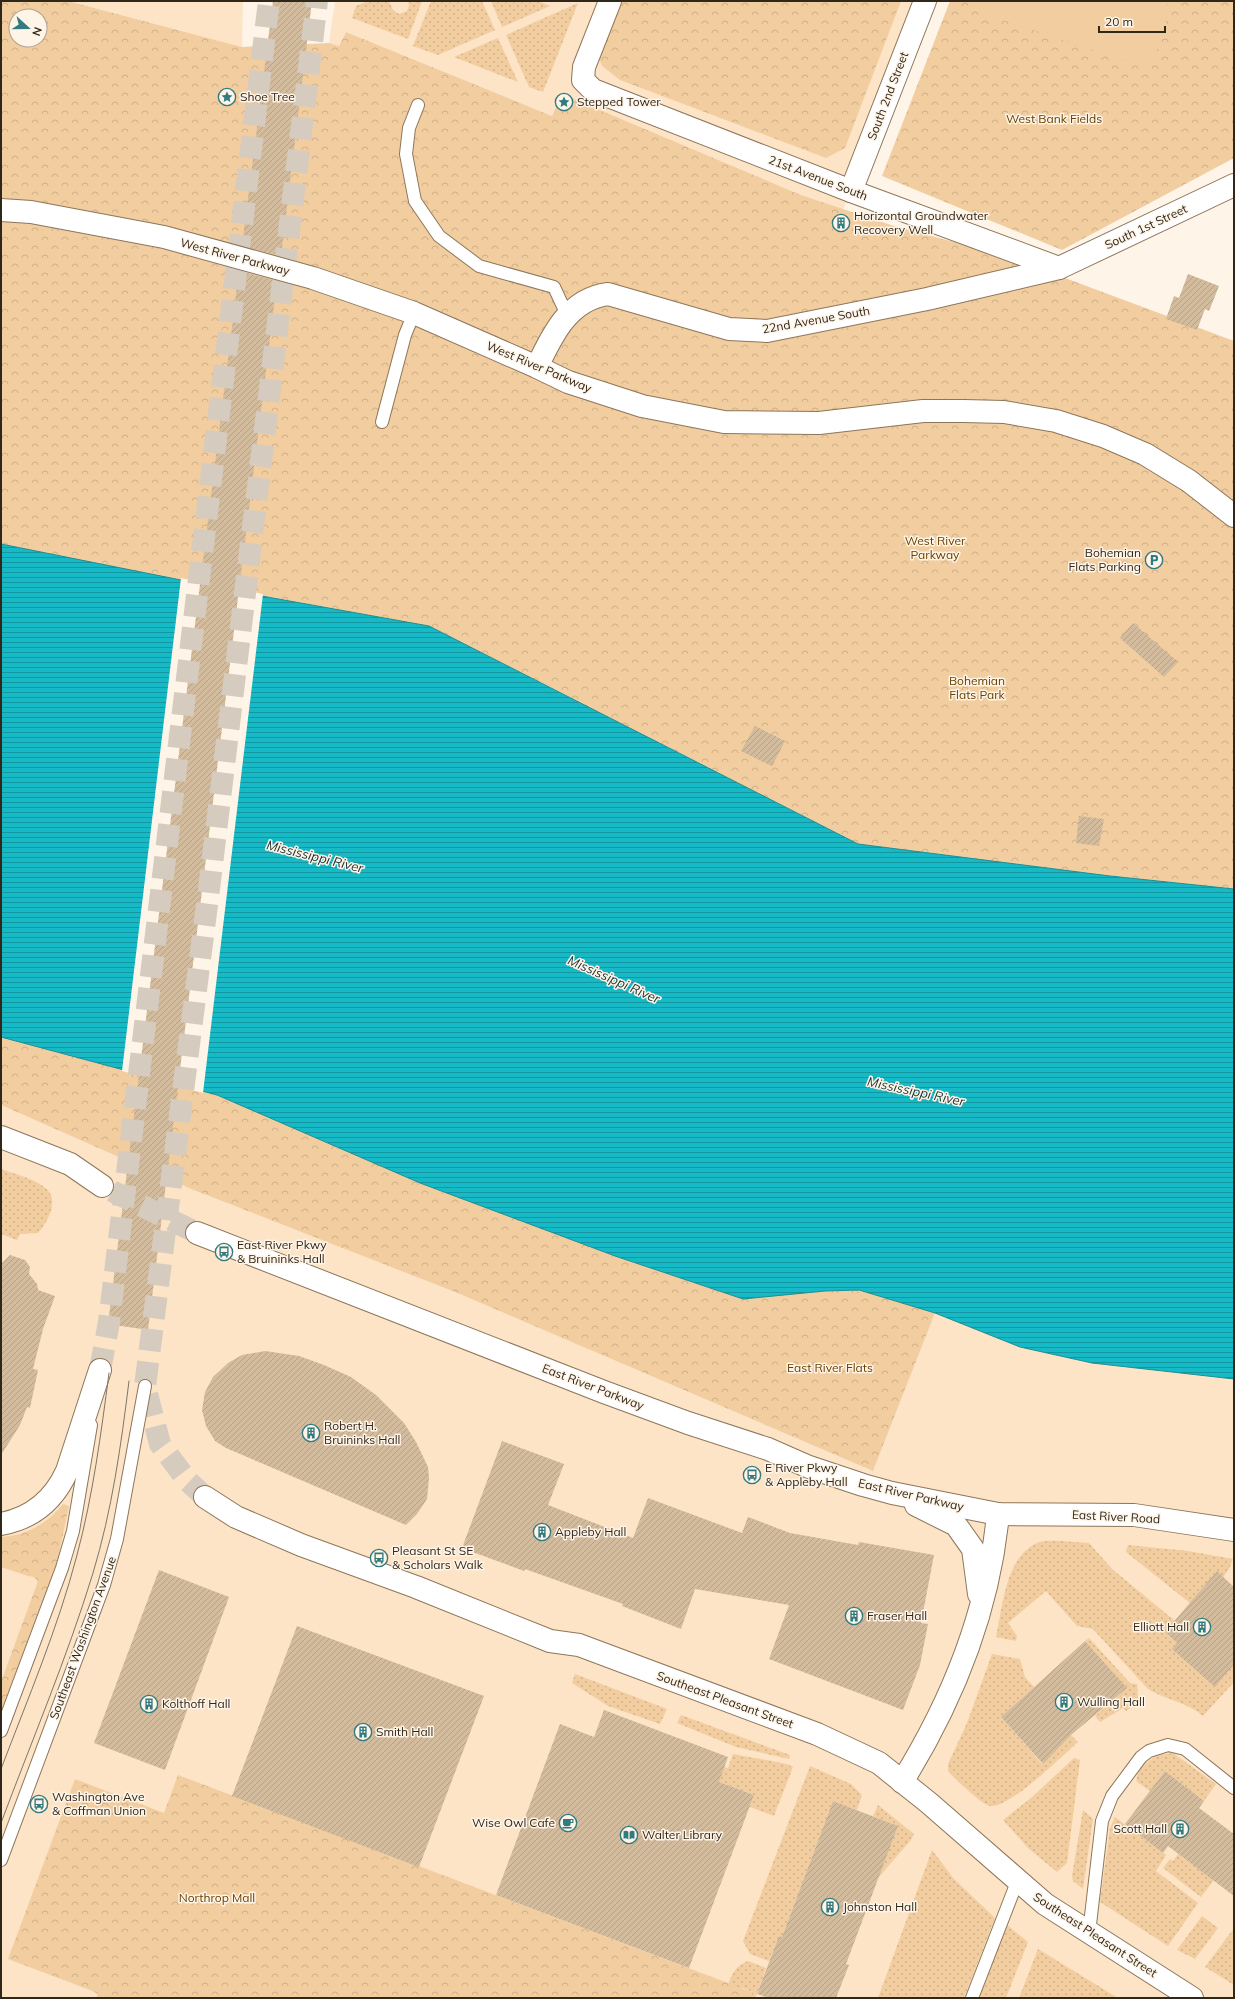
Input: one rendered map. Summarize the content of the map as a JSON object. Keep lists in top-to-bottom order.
{
  "streets": {
    "street": [
      "South 2nd Street",
      "21st Avenue South",
      "South 1st Street",
      "West River Parkway",
      "22nd Avenue South",
      "East River Parkway",
      "East River Road",
      "Southeast Pleasant Street"
    ],
    "lane": ["Southeast Washington Avenue"]
  },
  "crossings": [
    ["South 2nd Street", "21st Avenue South"],
    ["21st Avenue South", "South 1st Street"],
    ["21st Avenue South", "22nd Avenue South"],
    ["South 1st Street", "22nd Avenue South"],
    ["West River Parkway", "22nd Avenue South"],
    ["East River Parkway", "East River Road"]
  ],
  "water": ["Mississippi River"],
  "parks": [
    "West Bank Fields",
    "West River Parkway",
    "Bohemian Flats Park",
    "East River Flats",
    "Northrop Mall"
  ],
  "places": {
    "place": ["Shoe Tree", "Stepped Tower"],
    "building": [
      "Horizontal Groundwater Recovery Well",
      "Robert H. Bruininks Hall",
      "Appleby Hall",
      "Fraser Hall",
      "Elliott Hall",
      "Wulling Hall",
      "Kolthoff Hall",
      "Smith Hall",
      "Scott Hall",
      "Johnston Hall"
    ],
    "parking": ["Bohemian Flats Parking"],
    "bus stop": [
      "East River Pkwy & Bruininks Hall",
      "E River Pkwy & Appleby Hall",
      "Pleasant St SE & Scholars Walk",
      "Washington Ave & Coffman Union"
    ],
    "cafe": ["Wise Owl Cafe"],
    "library": ["Walter Library"]
  },
  "scale_bar": "20 m",
  "north": "right"
}
